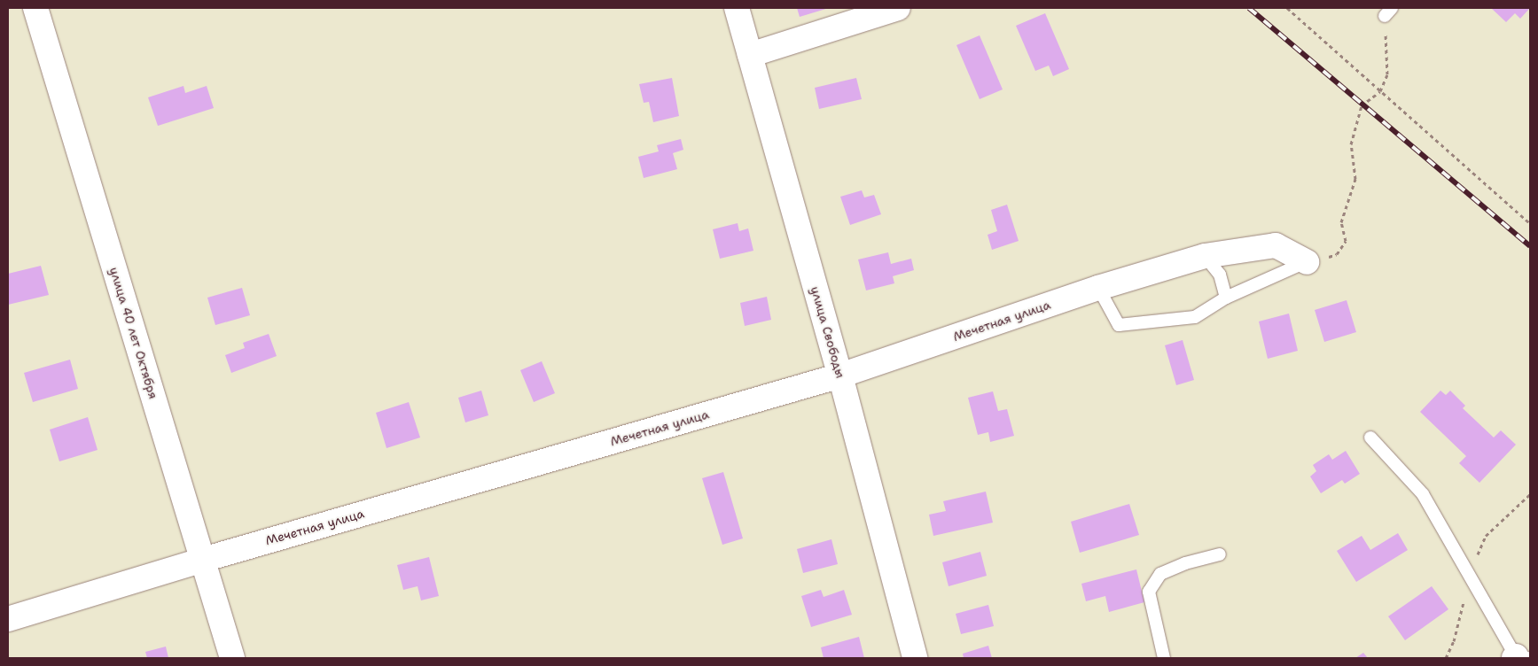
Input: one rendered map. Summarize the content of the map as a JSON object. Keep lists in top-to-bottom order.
{
  "streets": {
    "street": ["Мечетная улица", "улица Свободы", "улица 40 лет Октября"]
  },
  "crossings": [
    ["Мечетная улица", "улица Свободы"],
    ["Мечетная улица", "улица 40 лет Октября"]
  ]
}
